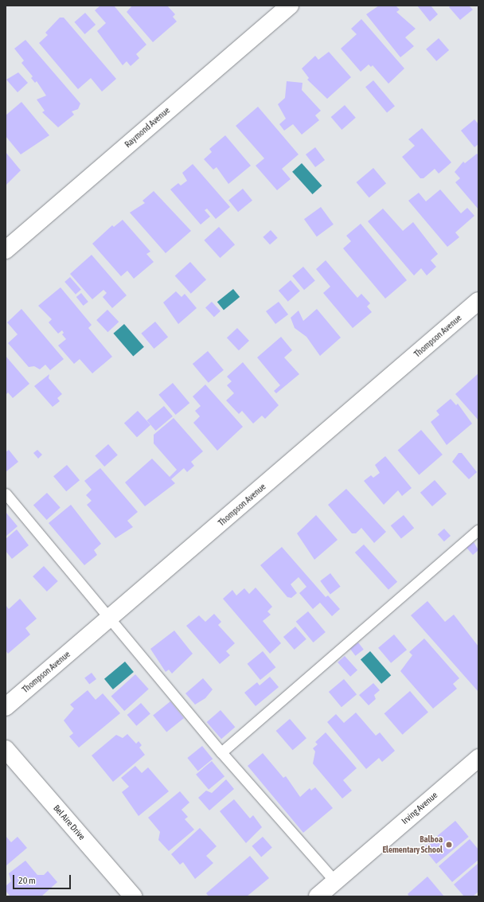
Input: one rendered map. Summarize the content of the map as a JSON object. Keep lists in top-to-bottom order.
{
  "streets": {
    "street": [
      "Raymond Avenue",
      "Thompson Avenue",
      "Irving Avenue",
      "Bel Aire Drive"
    ]
  },
  "places": ["Balboa Elementary School"],
  "scale_bar": "20 m"
}
